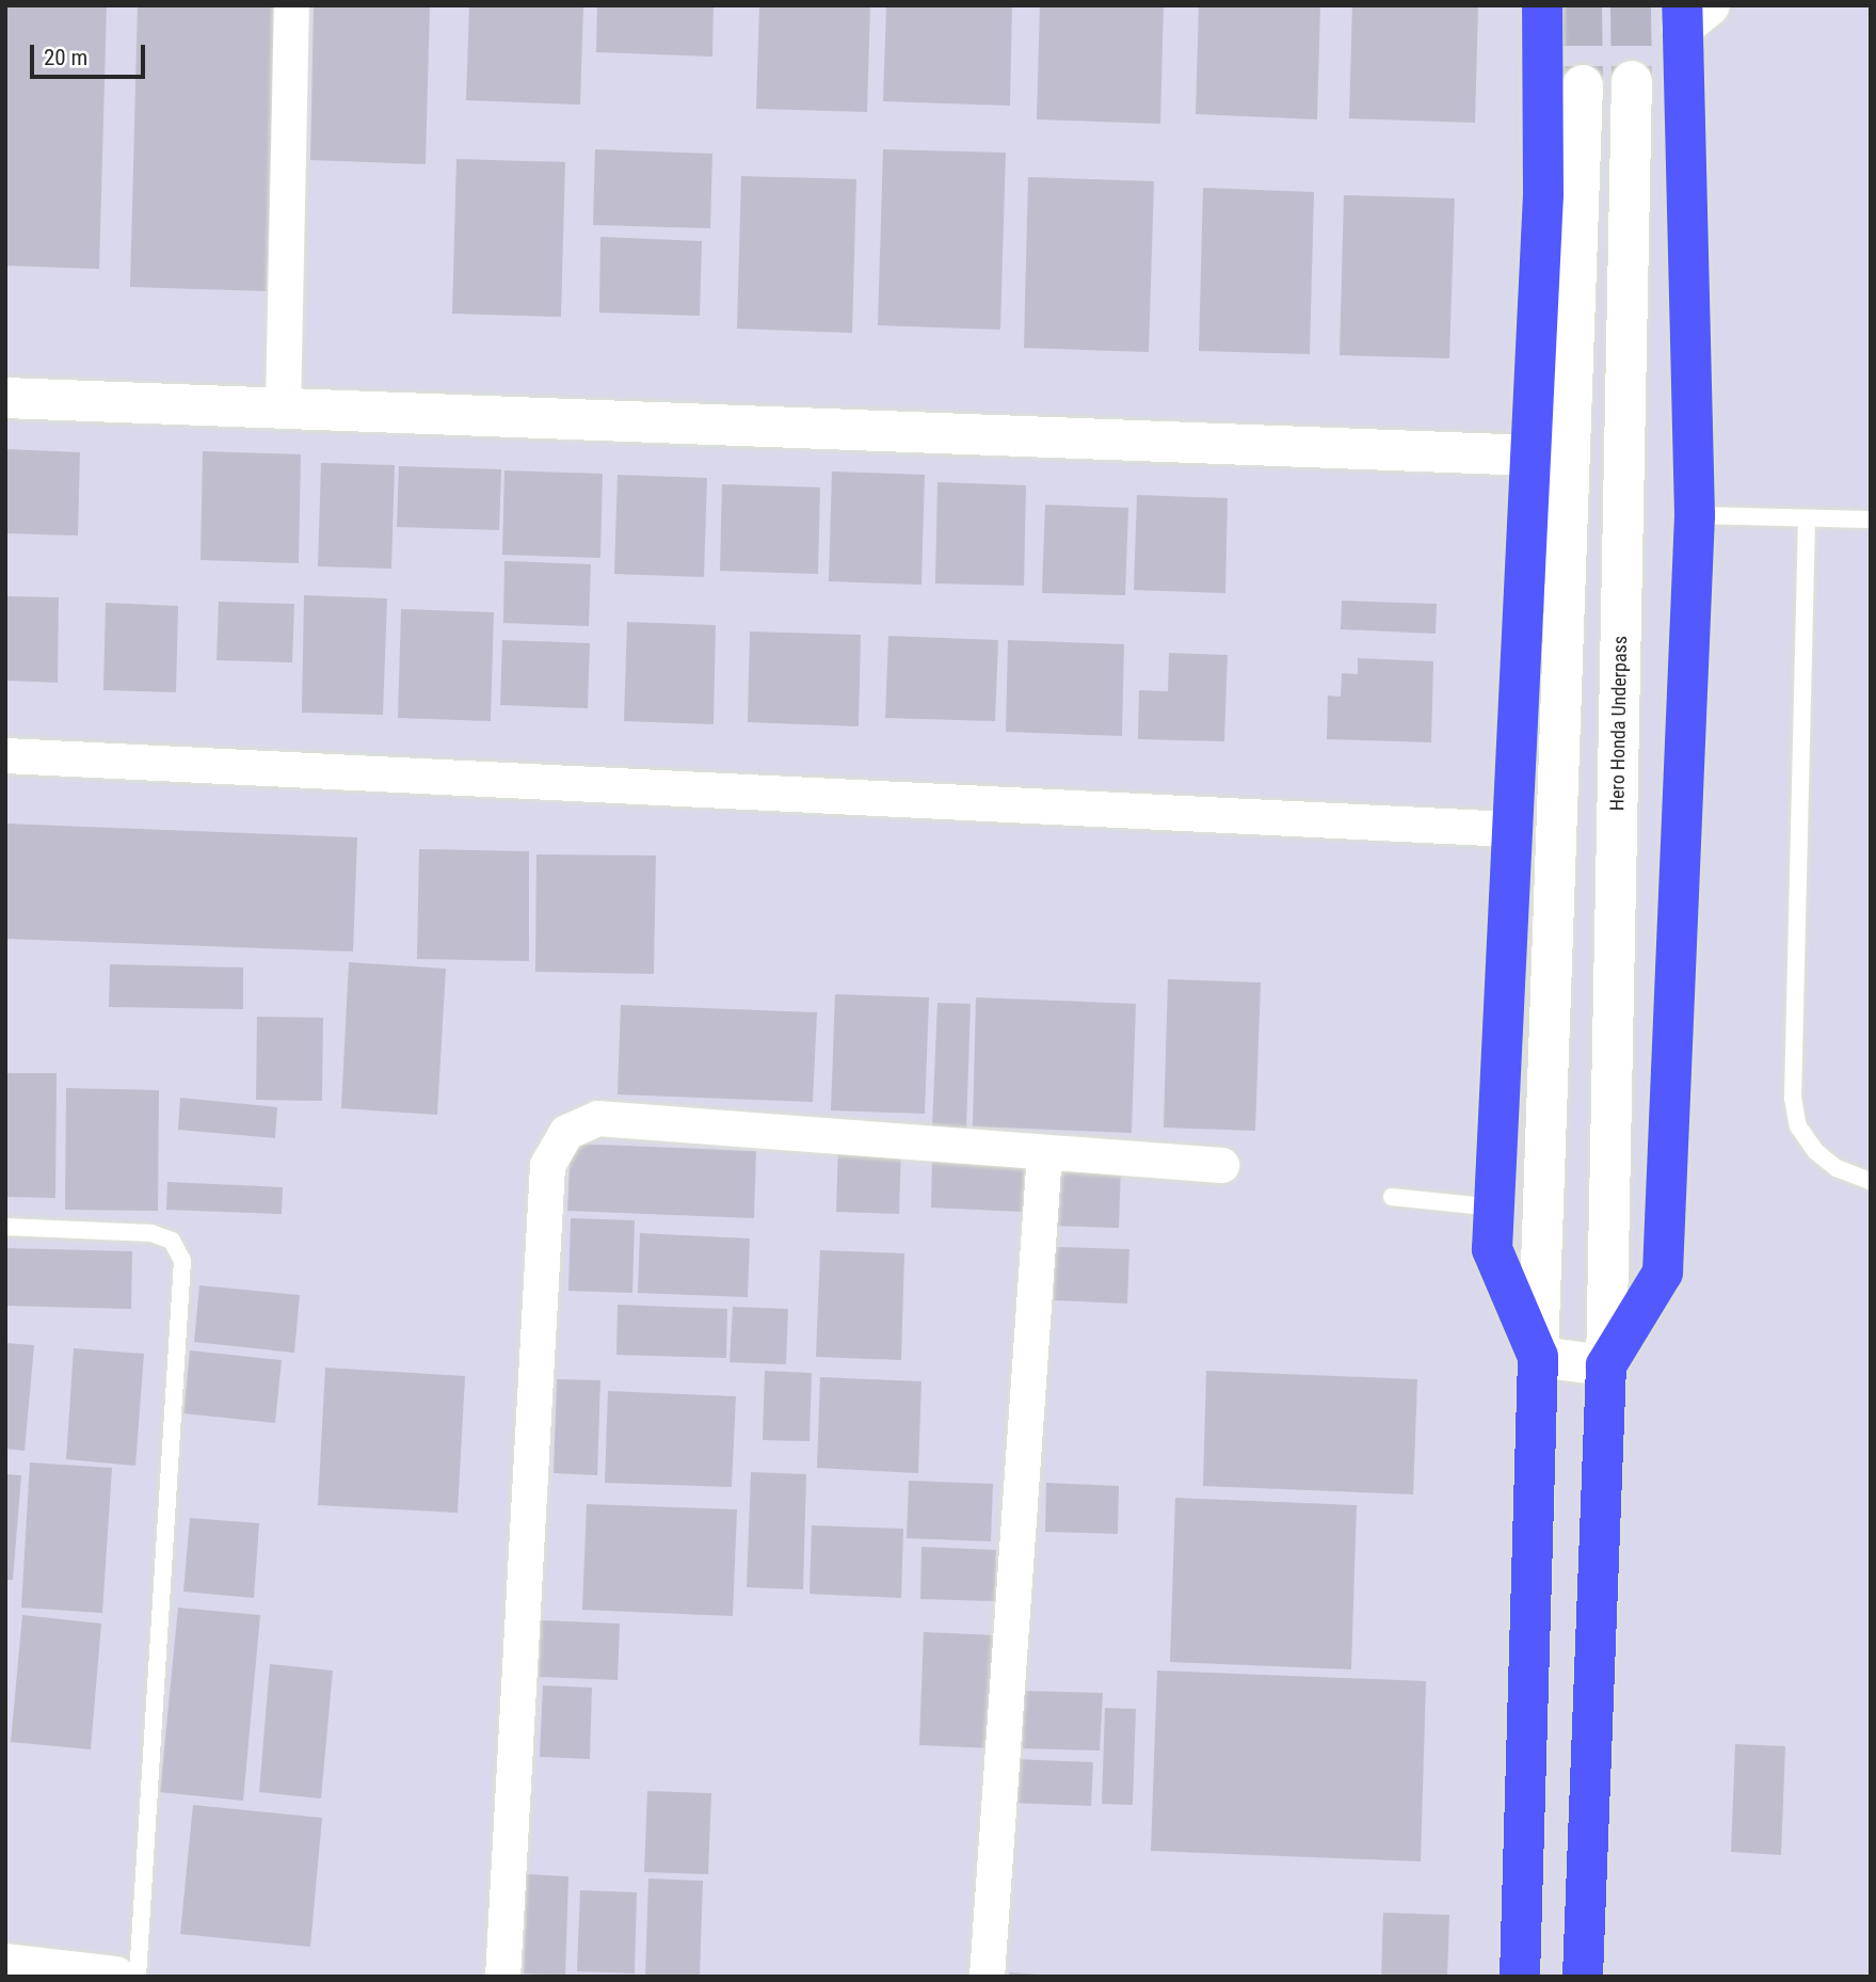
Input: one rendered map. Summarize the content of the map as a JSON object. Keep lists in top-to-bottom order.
{
  "streets": {
    "main road": ["Hero Honda Underpass"]
  },
  "scale_bar": "20 m"
}
